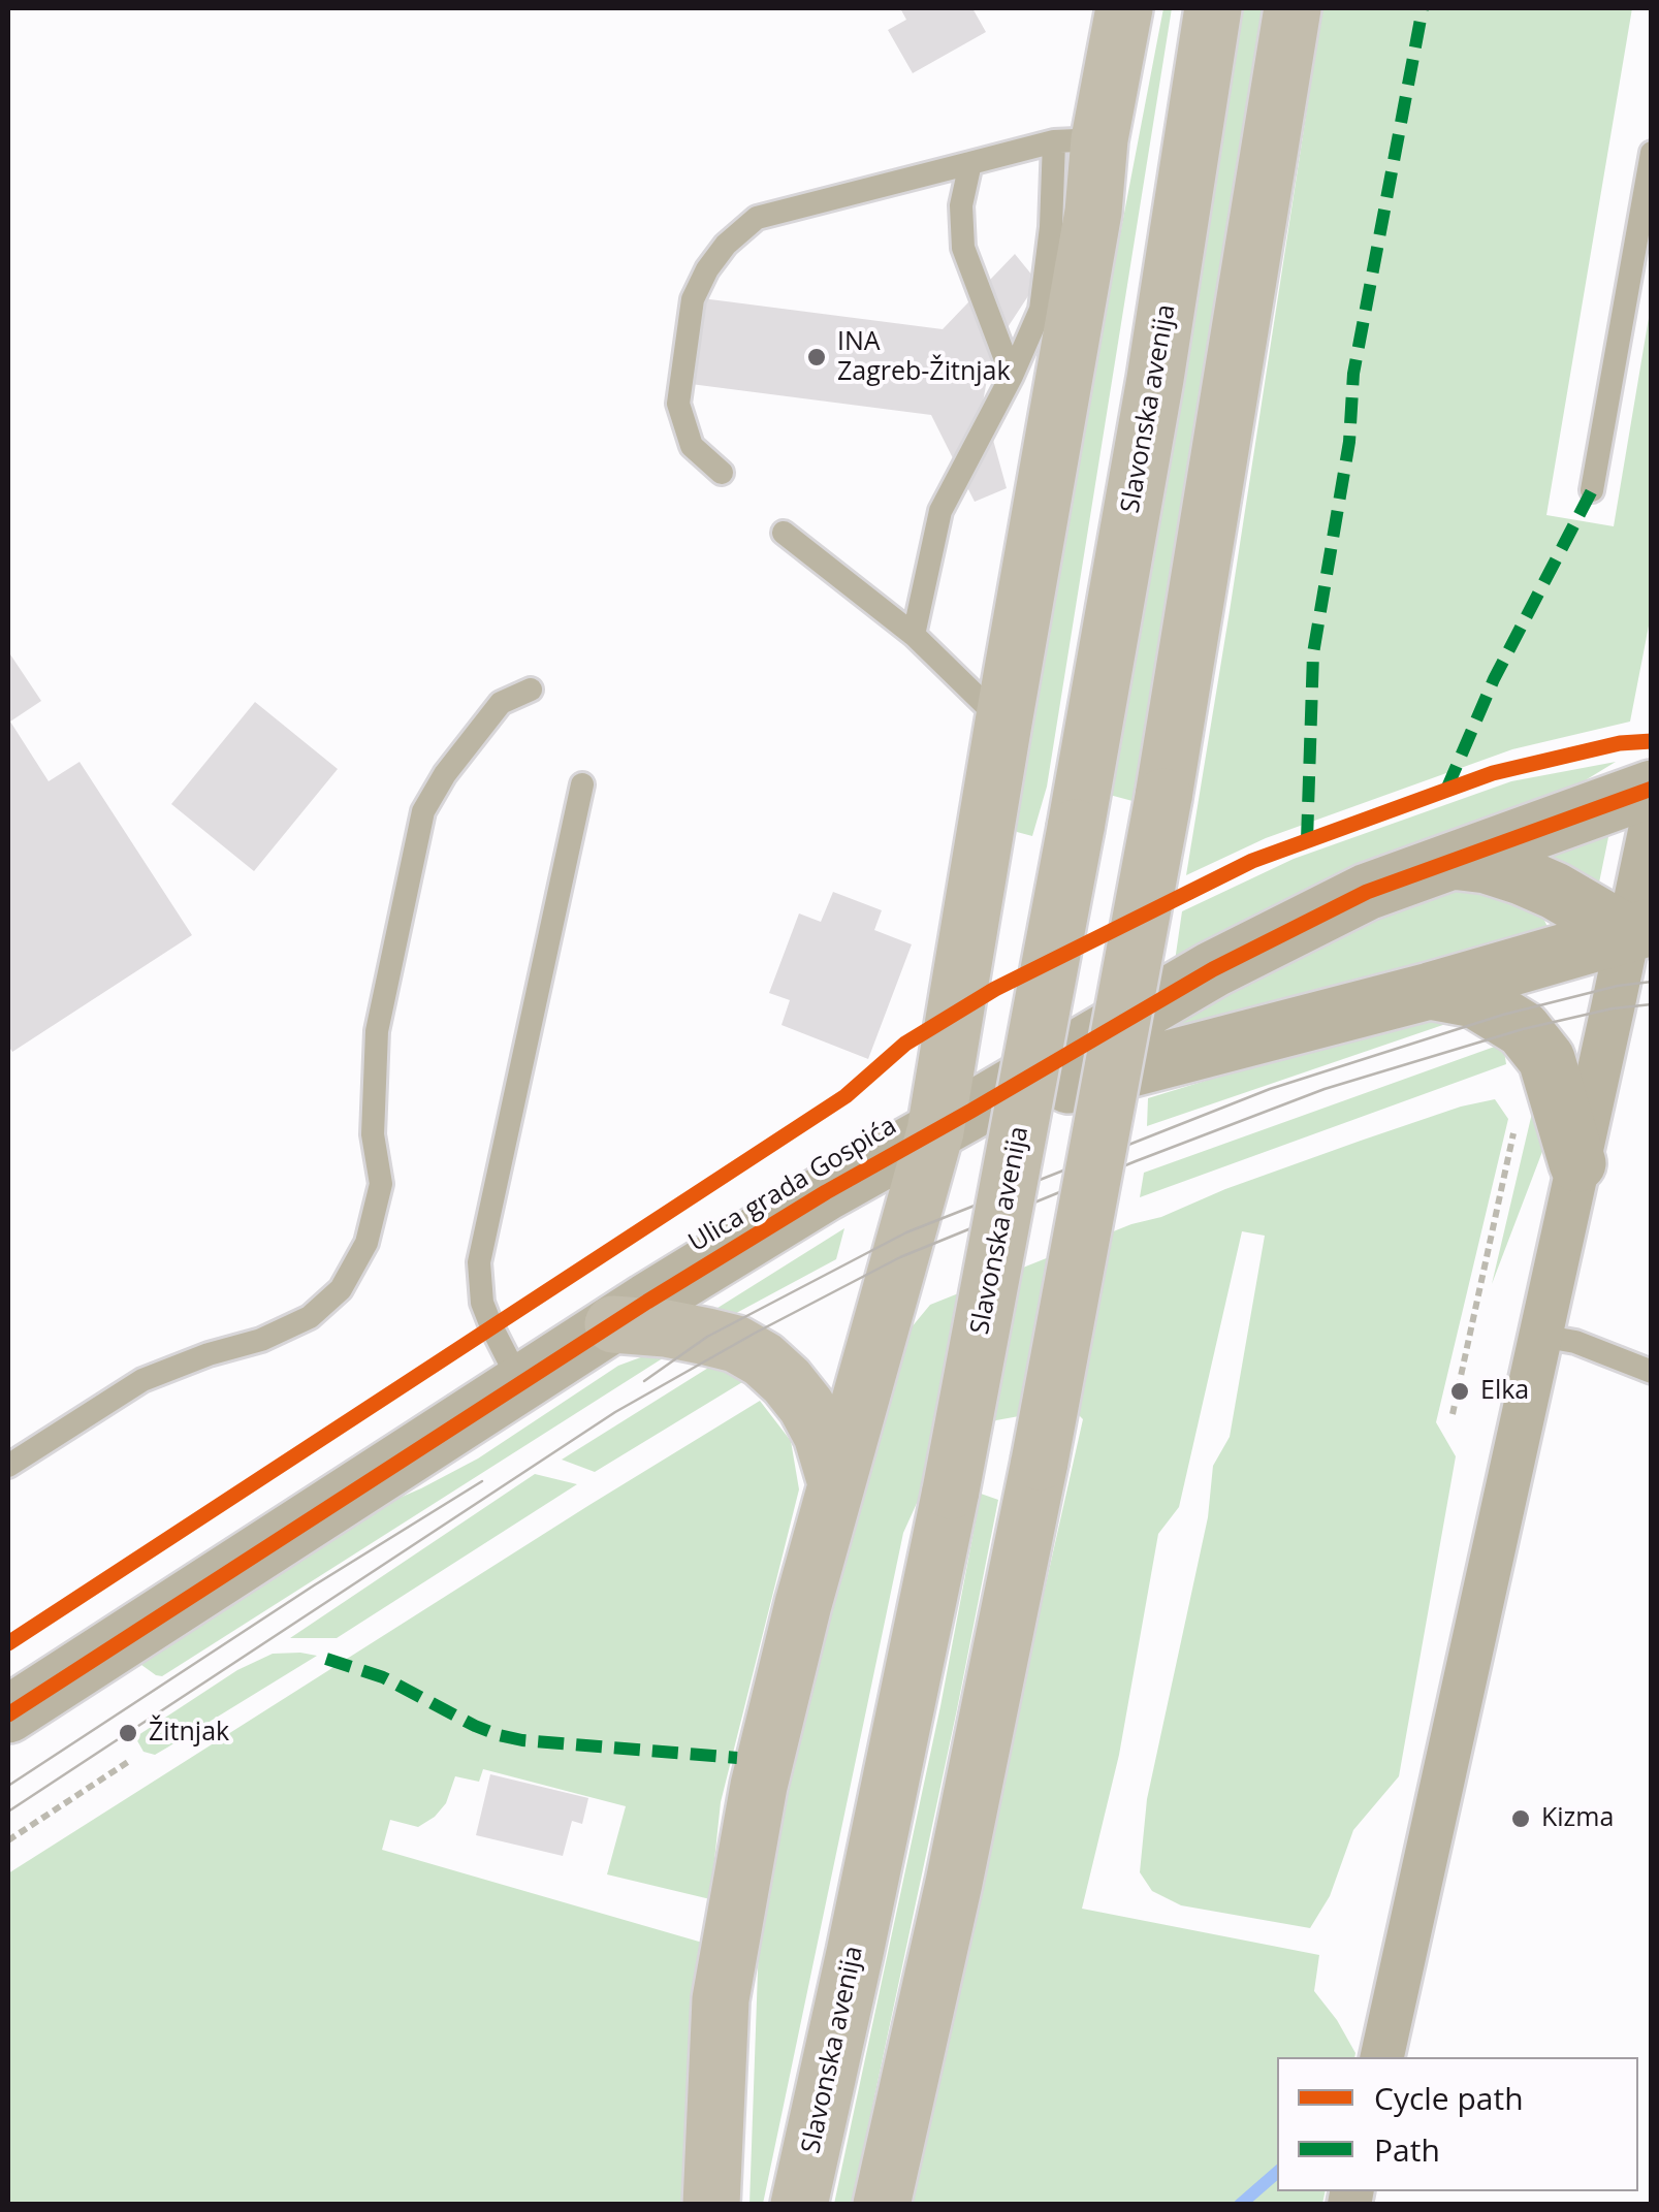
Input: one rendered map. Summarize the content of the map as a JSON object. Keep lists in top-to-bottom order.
{
  "streets": {
    "main road": ["Slavonska avenija"],
    "street": ["Ulica grada Gospića"]
  },
  "places": [
    "INA Zagreb-Žitnjak",
    "Elka",
    "Žitnjak",
    "Kizma"
  ],
  "legend": ["Cycle path", "Path"]
}
